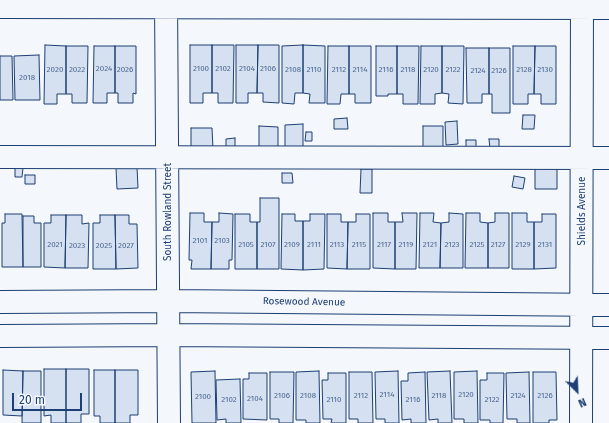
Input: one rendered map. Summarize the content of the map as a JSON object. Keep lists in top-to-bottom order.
{
  "streets": {
    "street": ["Shields Avenue", "South Rowland Street", "Rosewood Avenue"]
  },
  "crossings": [
    ["Shields Avenue", "Rosewood Avenue"],
    ["South Rowland Street", "Rosewood Avenue"]
  ],
  "house_numbers": [
    "2024",
    "2100",
    "2102",
    "2104",
    "2106",
    "2020",
    "2022",
    "2026",
    "2108",
    "2110",
    "2112",
    "2114",
    "2116",
    "2118",
    "2120",
    "2122",
    "2128",
    "2130",
    "2124",
    "2126",
    "2018",
    "2101",
    "2103",
    "2021",
    "2105",
    "2107",
    "2109",
    "2111",
    "2113",
    "2115",
    "2117",
    "2119",
    "2121",
    "2123",
    "2125",
    "2127",
    "2129",
    "2131",
    "2023",
    "2025",
    "2027",
    "2114",
    "2120",
    "2106",
    "2108",
    "2112",
    "2118",
    "2124",
    "2126",
    "2100",
    "2104",
    "2102",
    "2110",
    "2116",
    "2122"
  ],
  "scale_bar": "20 m",
  "north": "bottom right"
}
